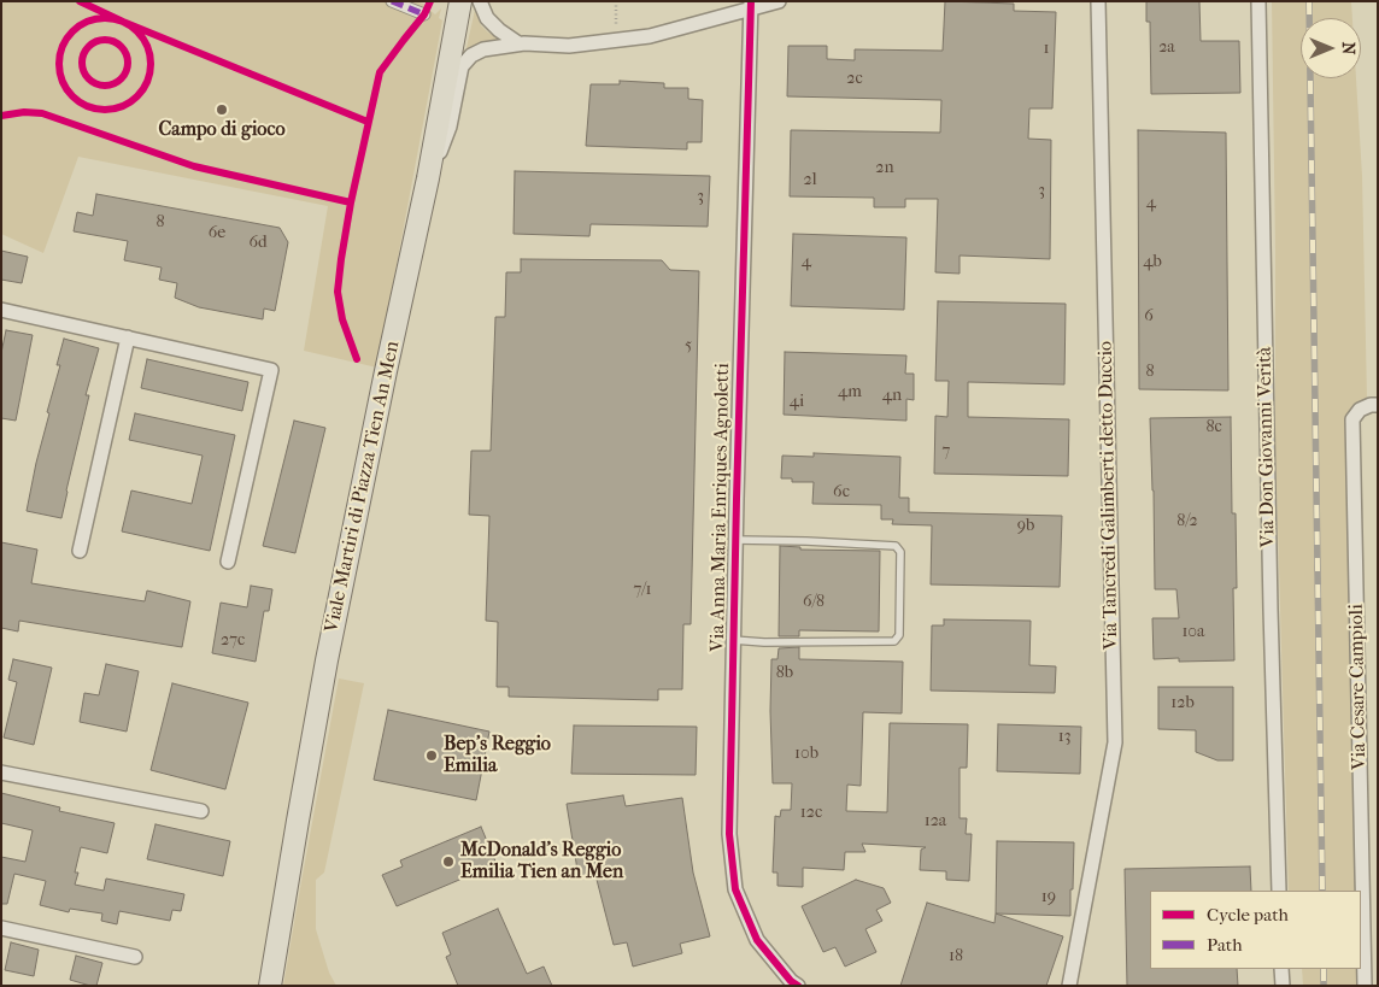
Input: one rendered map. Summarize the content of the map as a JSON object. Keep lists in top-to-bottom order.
{
  "streets": {
    "main road": ["Viale Martiri di Piazza Tien An Men"],
    "street": [
      "Via Don Giovanni Verità",
      "Via Tancredi Galimberti detto Duccio",
      "Via Anna Maria Enriques Agnoletti",
      "Via Cesare Campioli"
    ]
  },
  "places": ["Campo di gioco", "Bep's Reggio Emilia", "McDonald's Reggio Emilia Tien an Men"],
  "house_numbers": [
    "2a",
    "1",
    "2c",
    "2n",
    "2l",
    "3",
    "3",
    "4",
    "8",
    "6e",
    "6d",
    "4",
    "4b",
    "6",
    "5",
    "8",
    "4m",
    "4n",
    "4i",
    "8c",
    "7",
    "6c",
    "8/2",
    "9b",
    "7/1",
    "6/8",
    "10a",
    "27c",
    "8b",
    "12b",
    "13",
    "10b",
    "12c",
    "12a",
    "19",
    "18"
  ],
  "legend": ["Cycle path", "Path"],
  "north": "right"
}
